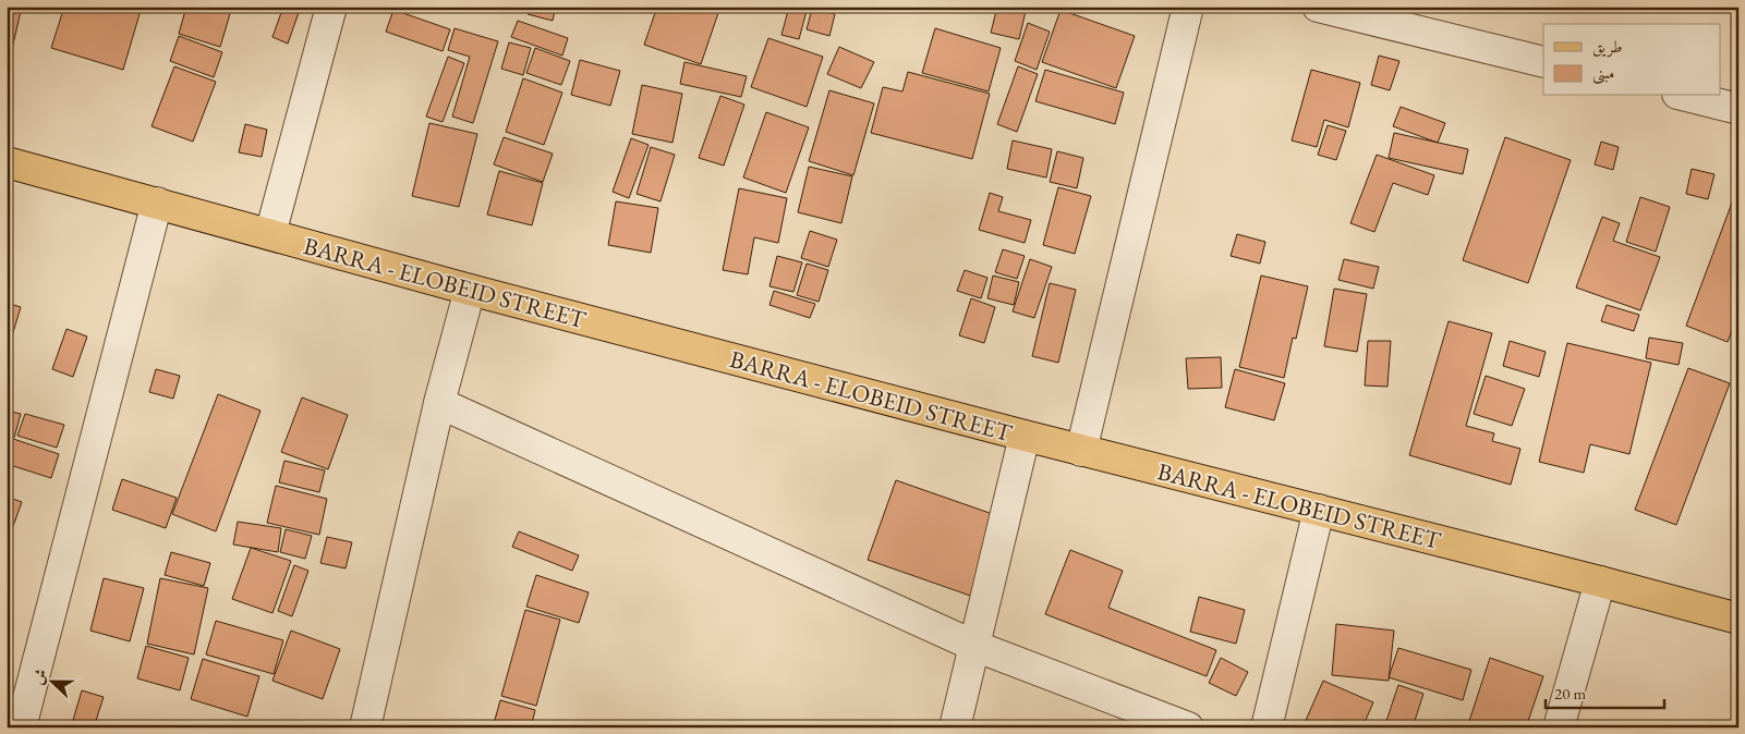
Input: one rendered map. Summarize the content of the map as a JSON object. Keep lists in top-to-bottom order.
{
  "streets": {
    "main road": ["BARRA - ELOBEID STREET"]
  },
  "legend": ["طريق", "مبنى"],
  "scale_bar": "20 m",
  "north": "left"
}
